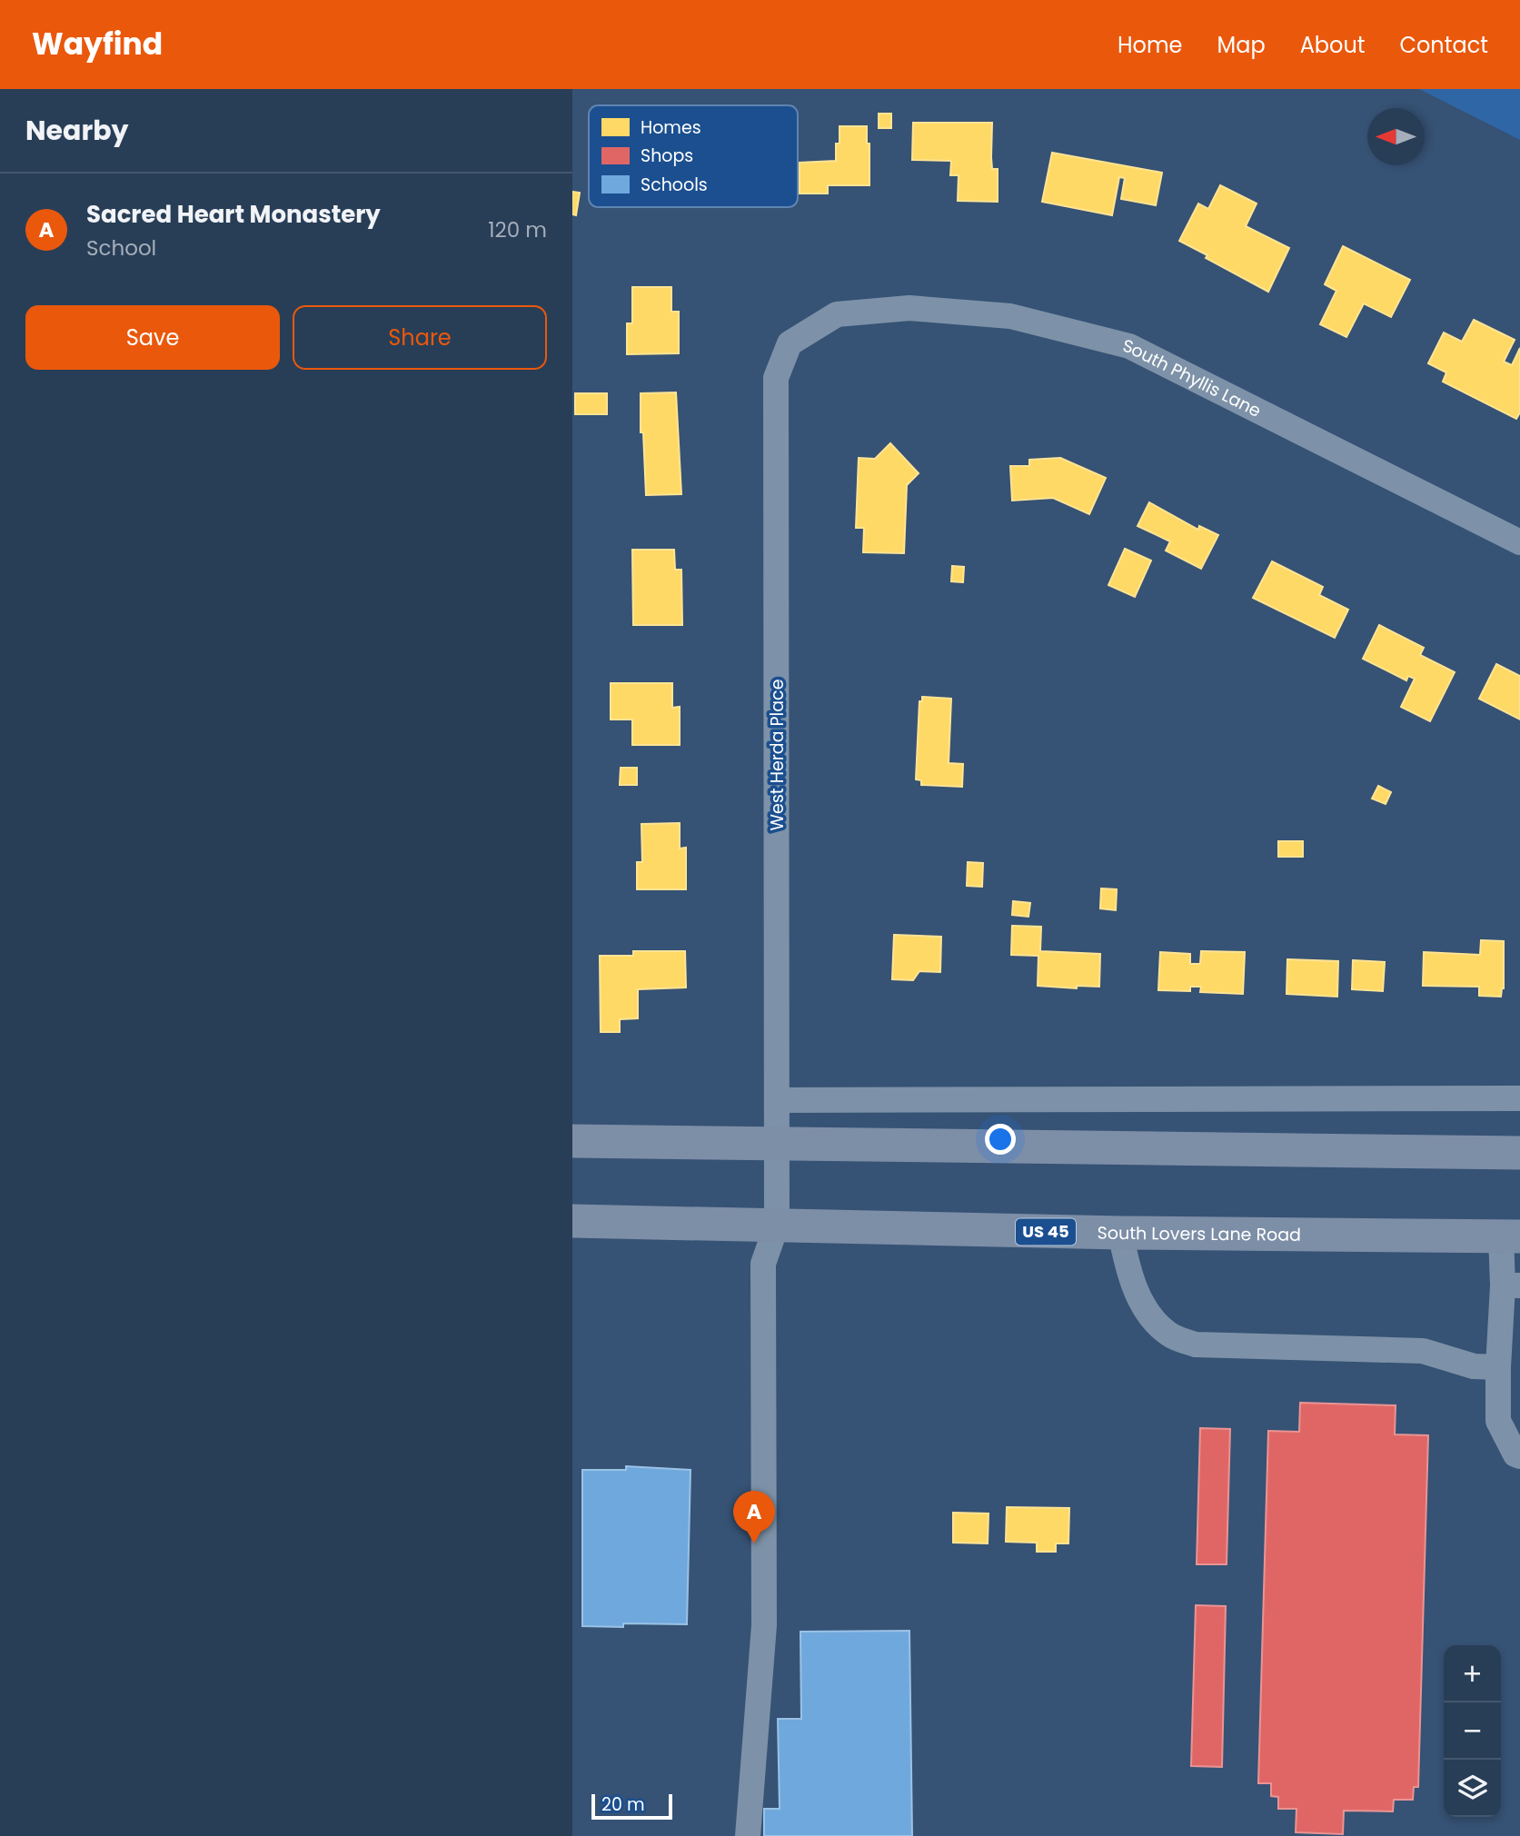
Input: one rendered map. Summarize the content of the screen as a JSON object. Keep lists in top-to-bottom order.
{
  "streets": {
    "main road": ["US 45", "South Lovers Lane Road"],
    "street": ["South Phyllis Lane", "West Herda Place"]
  },
  "crossings": [
    ["South Phyllis Lane", "West Herda Place"],
    ["West Herda Place", "South Lovers Lane Road"]
  ],
  "legend": ["Homes", "Shops", "Schools"],
  "scale_bar": "20 m",
  "north": "left",
  "page": {
    "header": "Wayfind",
    "nav": [
      "Home",
      "Map",
      "About",
      "Contact"
    ],
    "heading": "Nearby",
    "list": [
      {
        "mark": "A",
        "name": "Sacred Heart Monastery",
        "note": "School",
        "value": "120 m"
      }
    ],
    "buttons": ["Save", "Share"],
    "pins": "A",
    "map_buttons": ["+", "−"],
    "scale": "20 m"
  }
}
